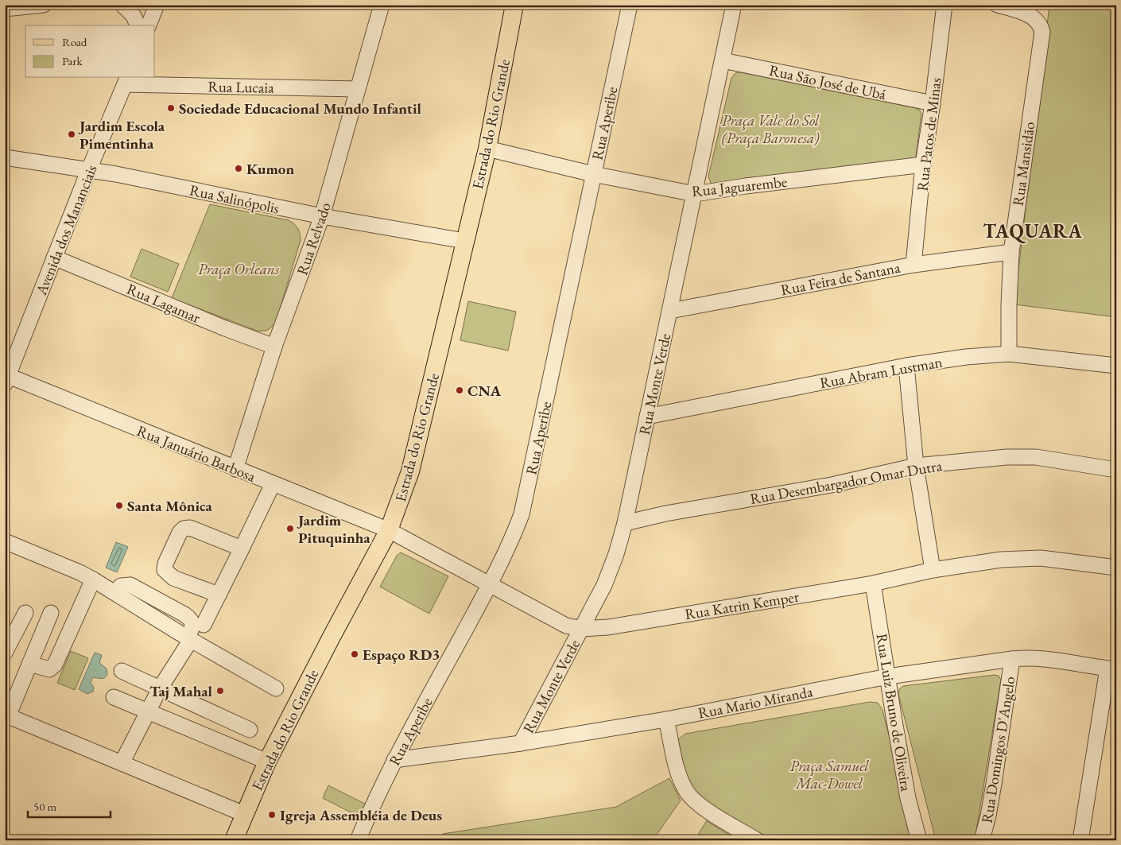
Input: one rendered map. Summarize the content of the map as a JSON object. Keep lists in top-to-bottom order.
{
  "streets": {
    "main road": ["Estrada do Rio Grande"],
    "street": [
      "Rua São José de Ubá",
      "Rua Lucaia",
      "Rua Aperibe",
      "Rua Patos de Minas",
      "Rua Mansidão",
      "Rua Jaguarembe",
      "Rua Salinópolis",
      "Avenida dos Mananciais",
      "Rua Relvado",
      "Rua Feira de Santana",
      "Rua Lagamar",
      "Rua Abram Lustman",
      "Rua Monte Verde",
      "Rua Januário Barbosa",
      "Rua Desembargador Omar Dutra",
      "Rua Katrin Kemper",
      "Rua Mario Miranda",
      "Rua Luiz Bruno de Oliveira",
      "Rua Domingos D'Angelo"
    ]
  },
  "crossings": [
    ["Rua São José de Ubá", "Rua Patos de Minas"],
    ["Rua São José de Ubá", "Rua Monte Verde"],
    ["Rua Lucaia", "Avenida dos Mananciais"],
    ["Rua Lucaia", "Rua Relvado"],
    ["Rua Aperibe", "Rua Jaguarembe"],
    ["Rua Aperibe", "Rua Katrin Kemper"],
    ["Rua Aperibe", "Rua Mario Miranda"],
    ["Estrada do Rio Grande", "Rua Jaguarembe"],
    ["Estrada do Rio Grande", "Rua Salinópolis"],
    ["Estrada do Rio Grande", "Rua Januário Barbosa"],
    ["Estrada do Rio Grande", "Rua Katrin Kemper"],
    ["Rua Patos de Minas", "Rua Jaguarembe"],
    ["Rua Patos de Minas", "Rua Feira de Santana"],
    ["Rua Mansidão", "Rua Feira de Santana"],
    ["Rua Mansidão", "Rua Abram Lustman"],
    ["Rua Jaguarembe", "Rua Monte Verde"],
    ["Rua Salinópolis", "Avenida dos Mananciais"],
    ["Rua Salinópolis", "Rua Relvado"],
    ["Avenida dos Mananciais", "Rua Lagamar"],
    ["Avenida dos Mananciais", "Rua Januário Barbosa"],
    ["Rua Relvado", "Rua Lagamar"],
    ["Rua Relvado", "Rua Januário Barbosa"],
    ["Rua Feira de Santana", "Rua Monte Verde"],
    ["Rua Abram Lustman", "Rua Monte Verde"],
    ["Rua Monte Verde", "Rua Desembargador Omar Dutra"],
    ["Rua Monte Verde", "Rua Katrin Kemper"],
    ["Rua Monte Verde", "Rua Mario Miranda"],
    ["Rua Januário Barbosa", "Rua Katrin Kemper"],
    ["Rua Katrin Kemper", "Rua Luiz Bruno de Oliveira"],
    ["Rua Mario Miranda", "Rua Luiz Bruno de Oliveira"],
    ["Rua Mario Miranda", "Rua Domingos D'Angelo"]
  ],
  "districts": ["TAQUARA"],
  "parks": ["Praça Vale do Sol (Praça Baronesa)", "Praça Orleans", "Praça Samuel Mac-Dowel"],
  "places": [
    "Sociedade Educacional Mundo Infantil",
    "Jardim Escola Pimentinha",
    "Kumon",
    "CNA",
    "Santa Mônica",
    "Jardim Pituquinha",
    "Espaço RD3",
    "Taj Mahal",
    "Igreja Assembléia de Deus"
  ],
  "legend": ["Road", "Park"],
  "scale_bar": "50 m"
}
